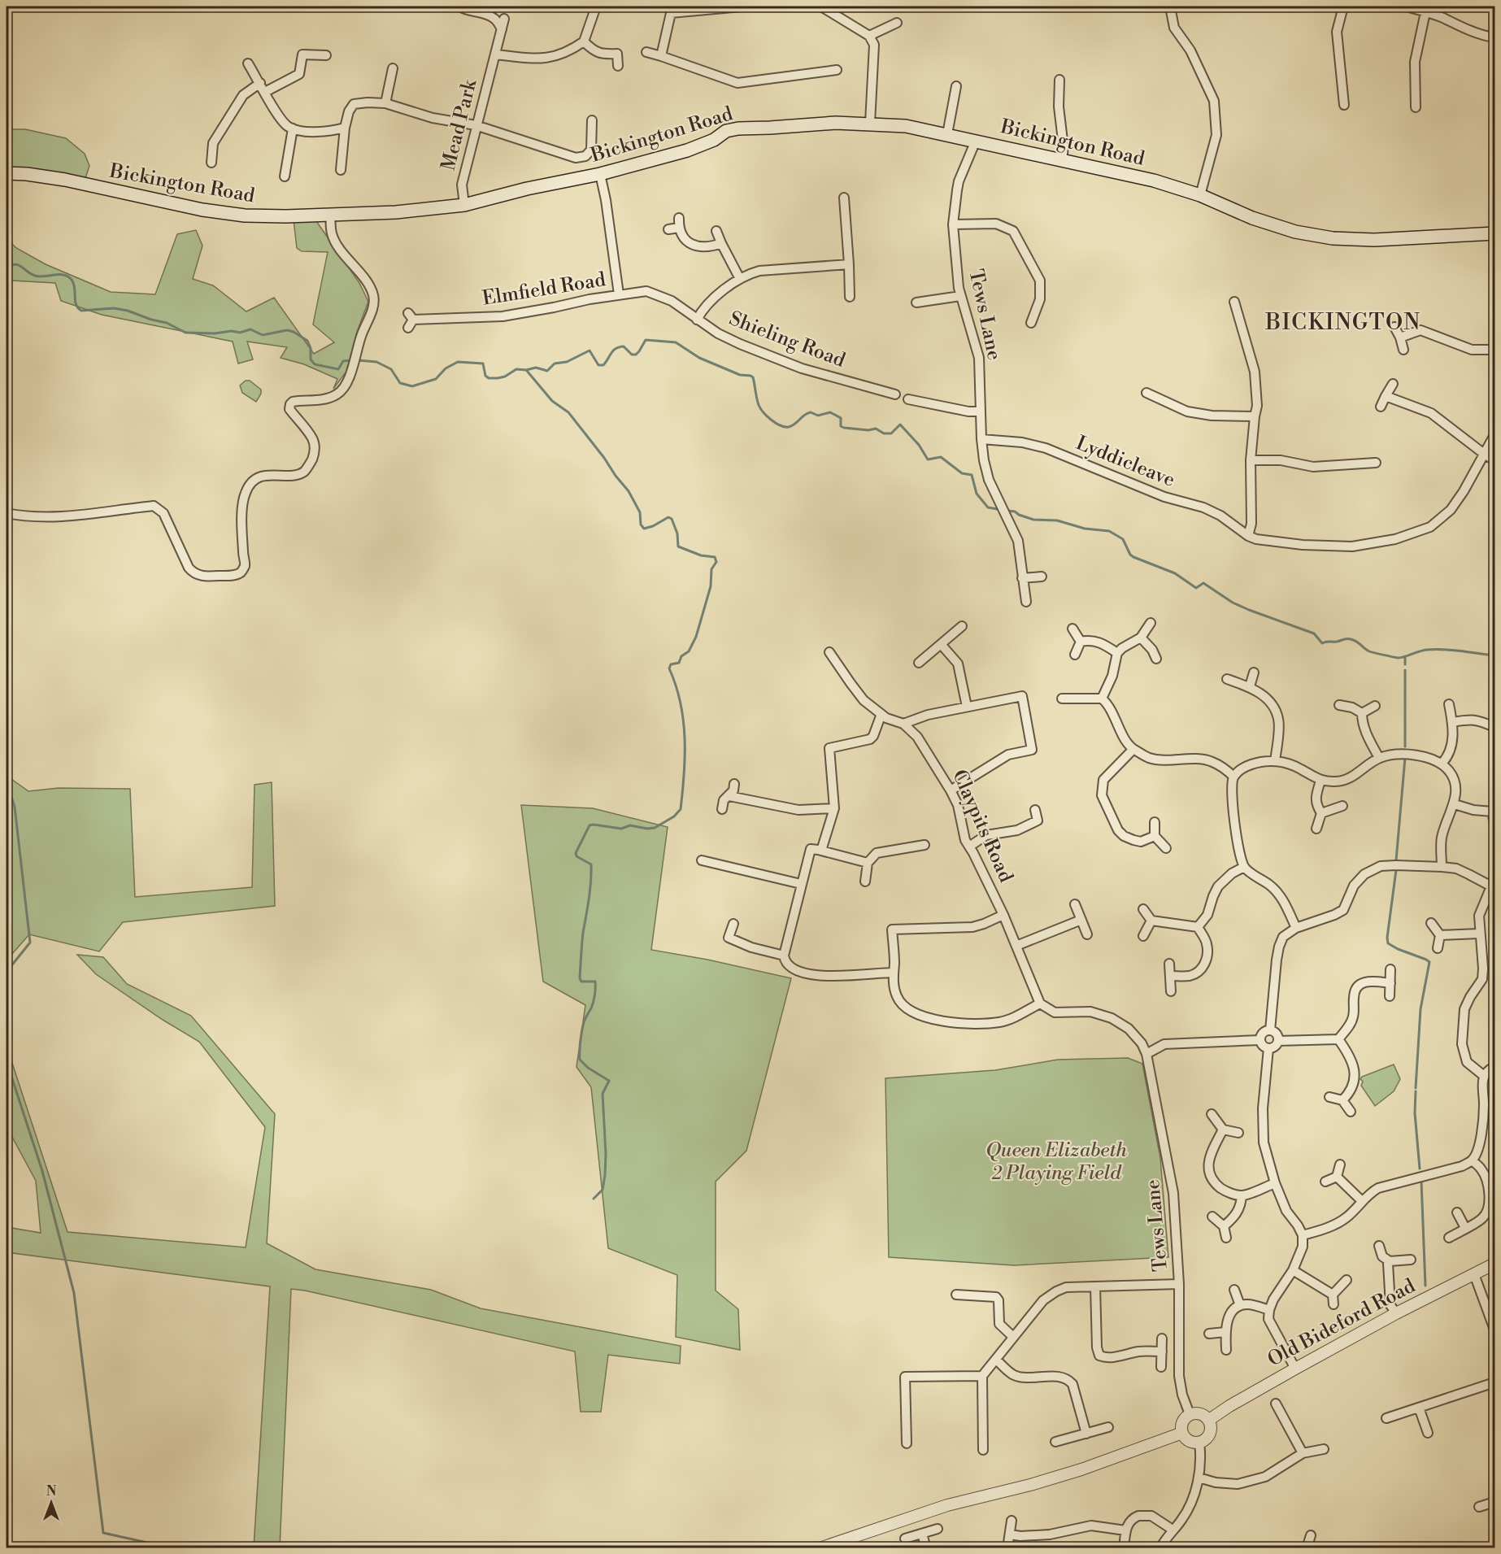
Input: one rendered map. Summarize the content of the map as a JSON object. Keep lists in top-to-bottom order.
{
  "streets": {
    "main road": ["Bickington Road"],
    "street": [
      "Mead Park",
      "Elmfield Road",
      "Tews Lane",
      "Shieling Road",
      "Lyddicleave",
      "Claypits Road",
      "Old Bideford Road"
    ]
  },
  "crossings": [
    ["Mead Park", "Bickington Road"],
    ["Bickington Road", "Elmfield Road"],
    ["Bickington Road", "Tews Lane"],
    ["Elmfield Road", "Shieling Road"],
    ["Tews Lane", "Lyddicleave"],
    ["Tews Lane", "Claypits Road"],
    ["Tews Lane", "Old Bideford Road"]
  ],
  "districts": ["BICKINGTON"],
  "parks": ["Queen Elizabeth 2 Playing Field"],
  "north": "top"
}
